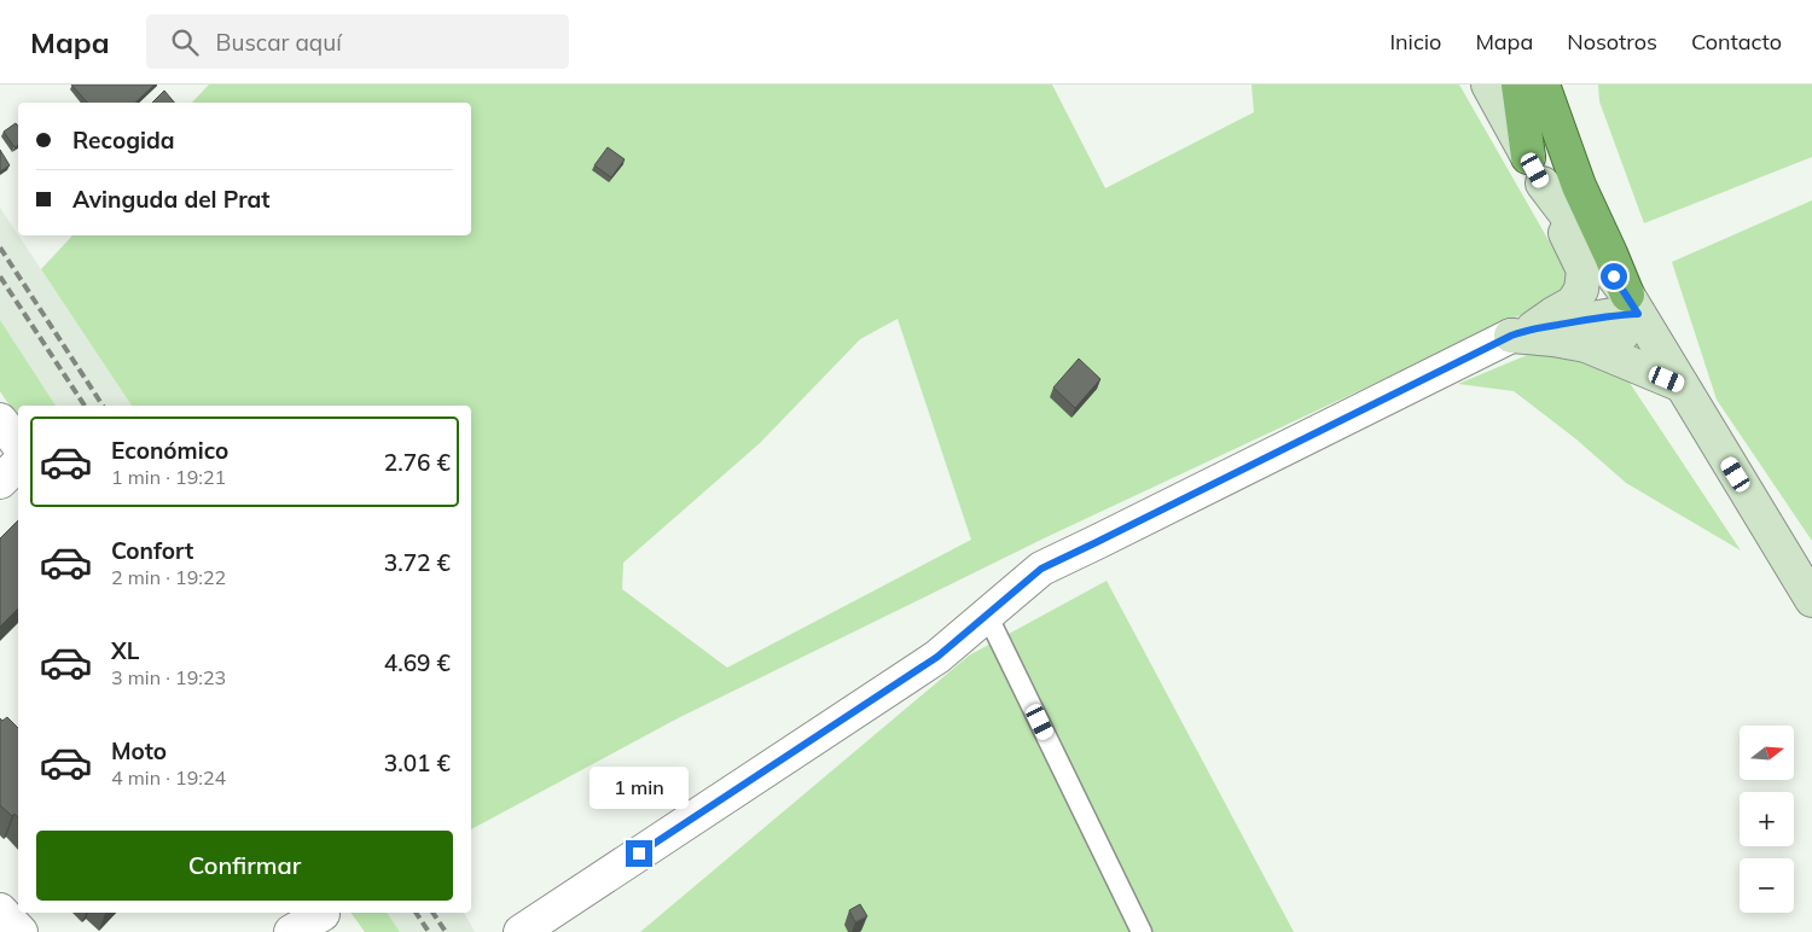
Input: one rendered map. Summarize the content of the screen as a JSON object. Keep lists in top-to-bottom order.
{
  "north": "right",
  "page": {
    "header": "Mapa",
    "search": "Buscar aquí",
    "nav": [
      "Inicio",
      "Mapa",
      "Nosotros",
      "Contacto"
    ],
    "banner": ["Recogida", "Avinguda del Prat"],
    "list": [
      {
        "name": "Económico",
        "note": "1 min · 19:21",
        "value": "2.76 €"
      },
      {
        "name": "Confort",
        "note": "2 min · 19:22",
        "value": "3.72 €"
      },
      {
        "name": "XL",
        "note": "3 min · 19:23",
        "value": "4.69 €"
      },
      {
        "name": "Moto",
        "note": "4 min · 19:24",
        "value": "3.01 €"
      }
    ],
    "map_buttons": ["+", "−"],
    "bubble": "1 min",
    "buttons": "Confirmar"
  }
}
